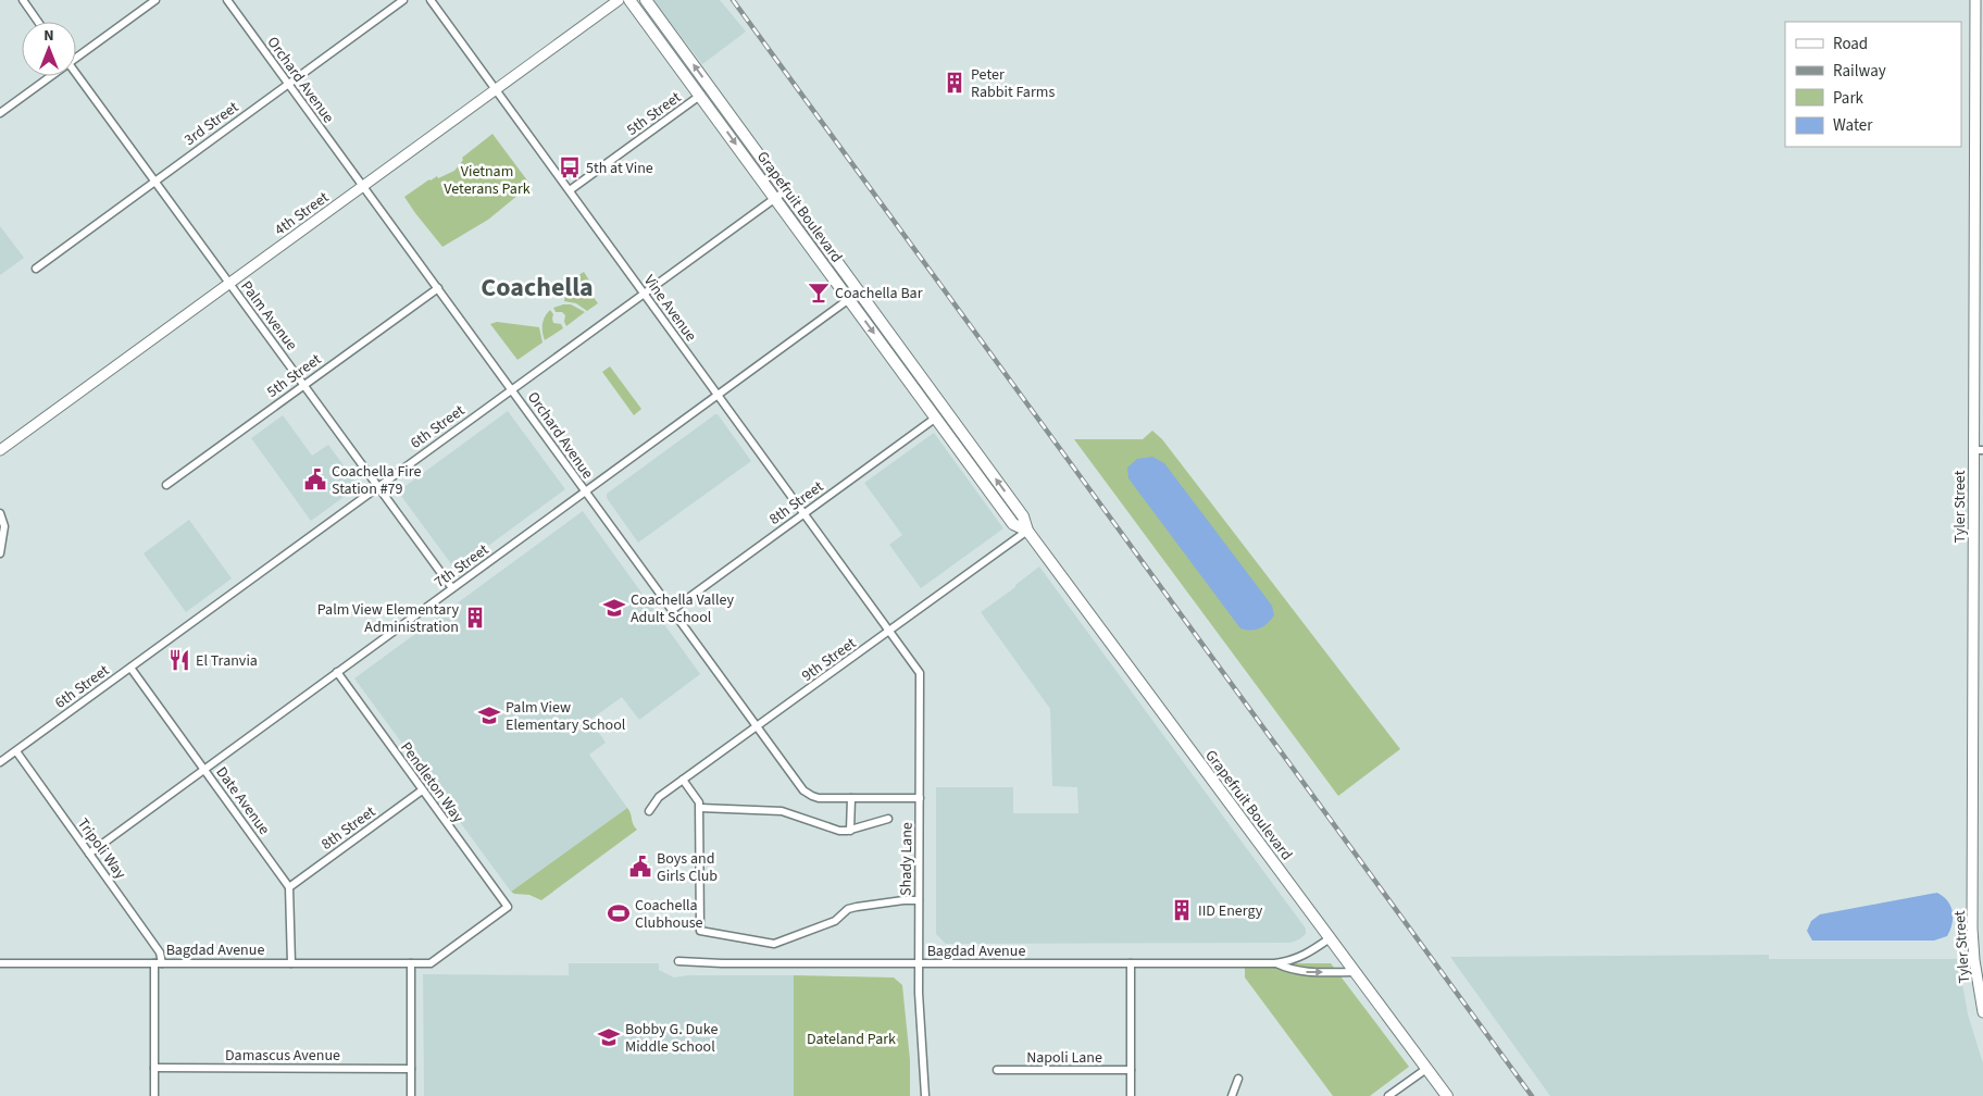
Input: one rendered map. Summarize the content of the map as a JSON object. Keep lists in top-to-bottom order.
{
  "streets": {
    "main road": ["Grapefruit Boulevard"],
    "street": [
      "Orchard Avenue",
      "5th Street",
      "3rd Street",
      "4th Street",
      "Vine Avenue",
      "Palm Avenue",
      "6th Street",
      "8th Street",
      "Tyler Street",
      "7th Street",
      "9th Street",
      "Pendleton Way",
      "Date Avenue",
      "Tripoli Way",
      "Shady Lane",
      "Bagdad Avenue",
      "Damascus Avenue",
      "Napoli Lane"
    ]
  },
  "crossings": [
    ["Orchard Avenue", "5th Street"],
    ["Orchard Avenue", "3rd Street"],
    ["Orchard Avenue", "4th Street"],
    ["Orchard Avenue", "6th Street"],
    ["Orchard Avenue", "8th Street"],
    ["Orchard Avenue", "7th Street"],
    ["Orchard Avenue", "9th Street"],
    ["Orchard Avenue", "Shady Lane"],
    ["5th Street", "Grapefruit Boulevard"],
    ["5th Street", "Vine Avenue"],
    ["5th Street", "Palm Avenue"],
    ["3rd Street", "Palm Avenue"],
    ["Grapefruit Boulevard", "6th Street"],
    ["Grapefruit Boulevard", "8th Street"],
    ["Grapefruit Boulevard", "7th Street"],
    ["Grapefruit Boulevard", "9th Street"],
    ["Grapefruit Boulevard", "Bagdad Avenue"],
    ["4th Street", "Vine Avenue"],
    ["4th Street", "Palm Avenue"],
    ["Vine Avenue", "6th Street"],
    ["Vine Avenue", "8th Street"],
    ["Vine Avenue", "7th Street"],
    ["Vine Avenue", "9th Street"],
    ["Vine Avenue", "Shady Lane"],
    ["Palm Avenue", "6th Street"],
    ["Palm Avenue", "7th Street"],
    ["6th Street", "Date Avenue"],
    ["6th Street", "Tripoli Way"],
    ["8th Street", "Pendleton Way"],
    ["8th Street", "Date Avenue"],
    ["7th Street", "Pendleton Way"],
    ["7th Street", "Date Avenue"],
    ["7th Street", "Tripoli Way"],
    ["9th Street", "Shady Lane"],
    ["Pendleton Way", "Bagdad Avenue"],
    ["Tripoli Way", "Bagdad Avenue"],
    ["Tripoli Way", "Damascus Avenue"],
    ["Shady Lane", "Bagdad Avenue"]
  ],
  "districts": ["Coachella"],
  "parks": ["Vietnam Veterans Park", "Dateland Park"],
  "places": {
    "building": ["Peter Rabbit Farms", "Palm View Elementary Administration", "IID Energy"],
    "bus stop": ["5th at Vine"],
    "bar": ["Coachella Bar"],
    "public building": ["Coachella Fire Station #79", "Boys and Girls Club"],
    "school or university": ["Coachella Valley Adult School", "Palm View Elementary School", "Bobby G. Duke Middle School"],
    "restaurant": ["El Tranvia"],
    "sports": ["Coachella Clubhouse"]
  },
  "legend": [
    "Road",
    "Railway",
    "Park",
    "Water"
  ],
  "north": "top"
}
